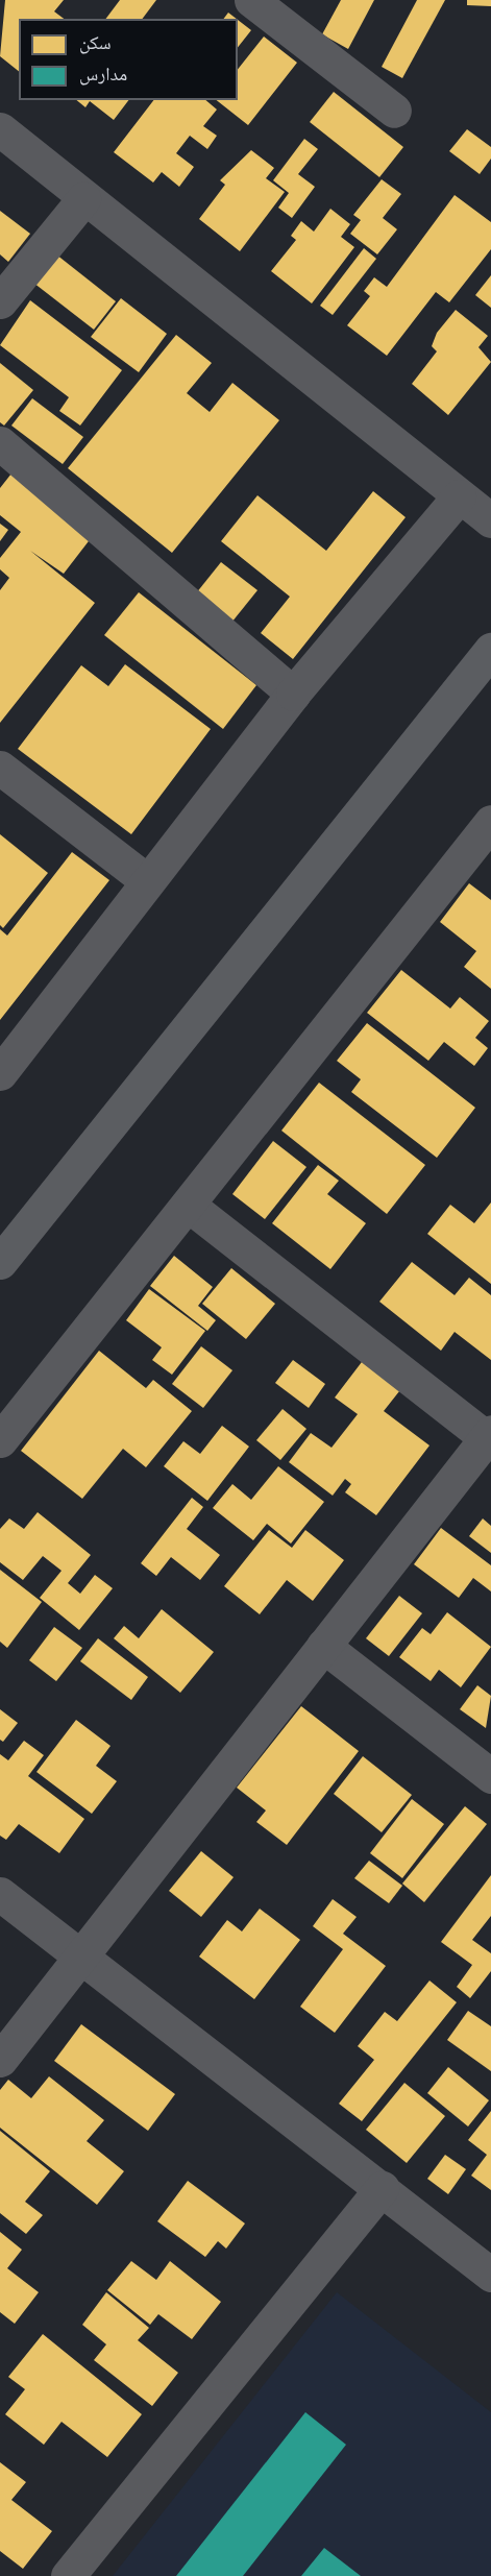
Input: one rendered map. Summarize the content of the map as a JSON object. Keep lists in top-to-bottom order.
{
  "legend": ["سكن", "مدارس"]
}
